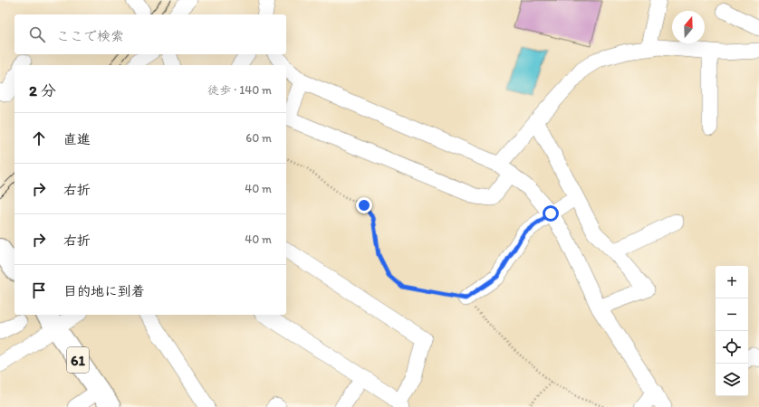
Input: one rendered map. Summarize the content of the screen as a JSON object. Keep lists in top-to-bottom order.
{
  "streets": {
    "main road": ["61"]
  },
  "north": "top",
  "page": {
    "search": "ここで検索",
    "heading": ["2 分", "徒歩 · 140 m"],
    "list": [
      ["直進", "60 m"],
      ["右折", "40 m"],
      ["右折", "40 m"],
      "目的地に到着"
    ],
    "map_buttons": ["+", "−"]
  }
}
